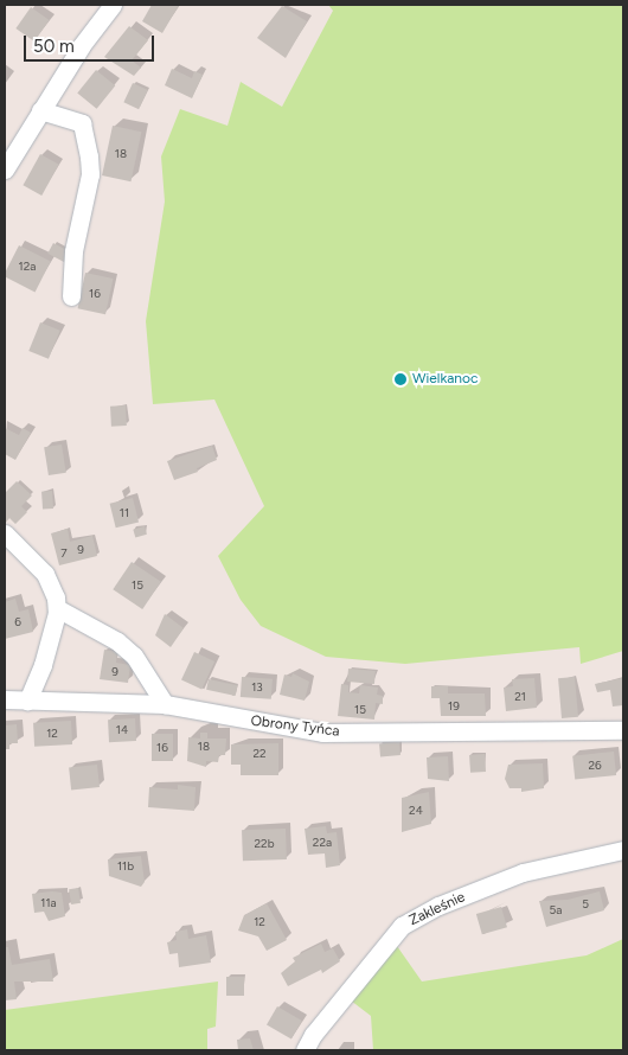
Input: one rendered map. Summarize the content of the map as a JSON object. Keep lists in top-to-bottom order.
{
  "streets": {
    "street": ["Obrony Tyńca", "Zakleśnie"]
  },
  "places": ["Wielkanoc"],
  "house_numbers": [
    "18",
    "12a",
    "16",
    "11",
    "9",
    "7",
    "15",
    "6",
    "9",
    "13",
    "21",
    "19",
    "15",
    "14",
    "12",
    "18",
    "16",
    "22",
    "26",
    "24",
    "22a",
    "22b",
    "11b",
    "11a",
    "5",
    "5a",
    "12"
  ],
  "scale_bar": "50 m"
}
